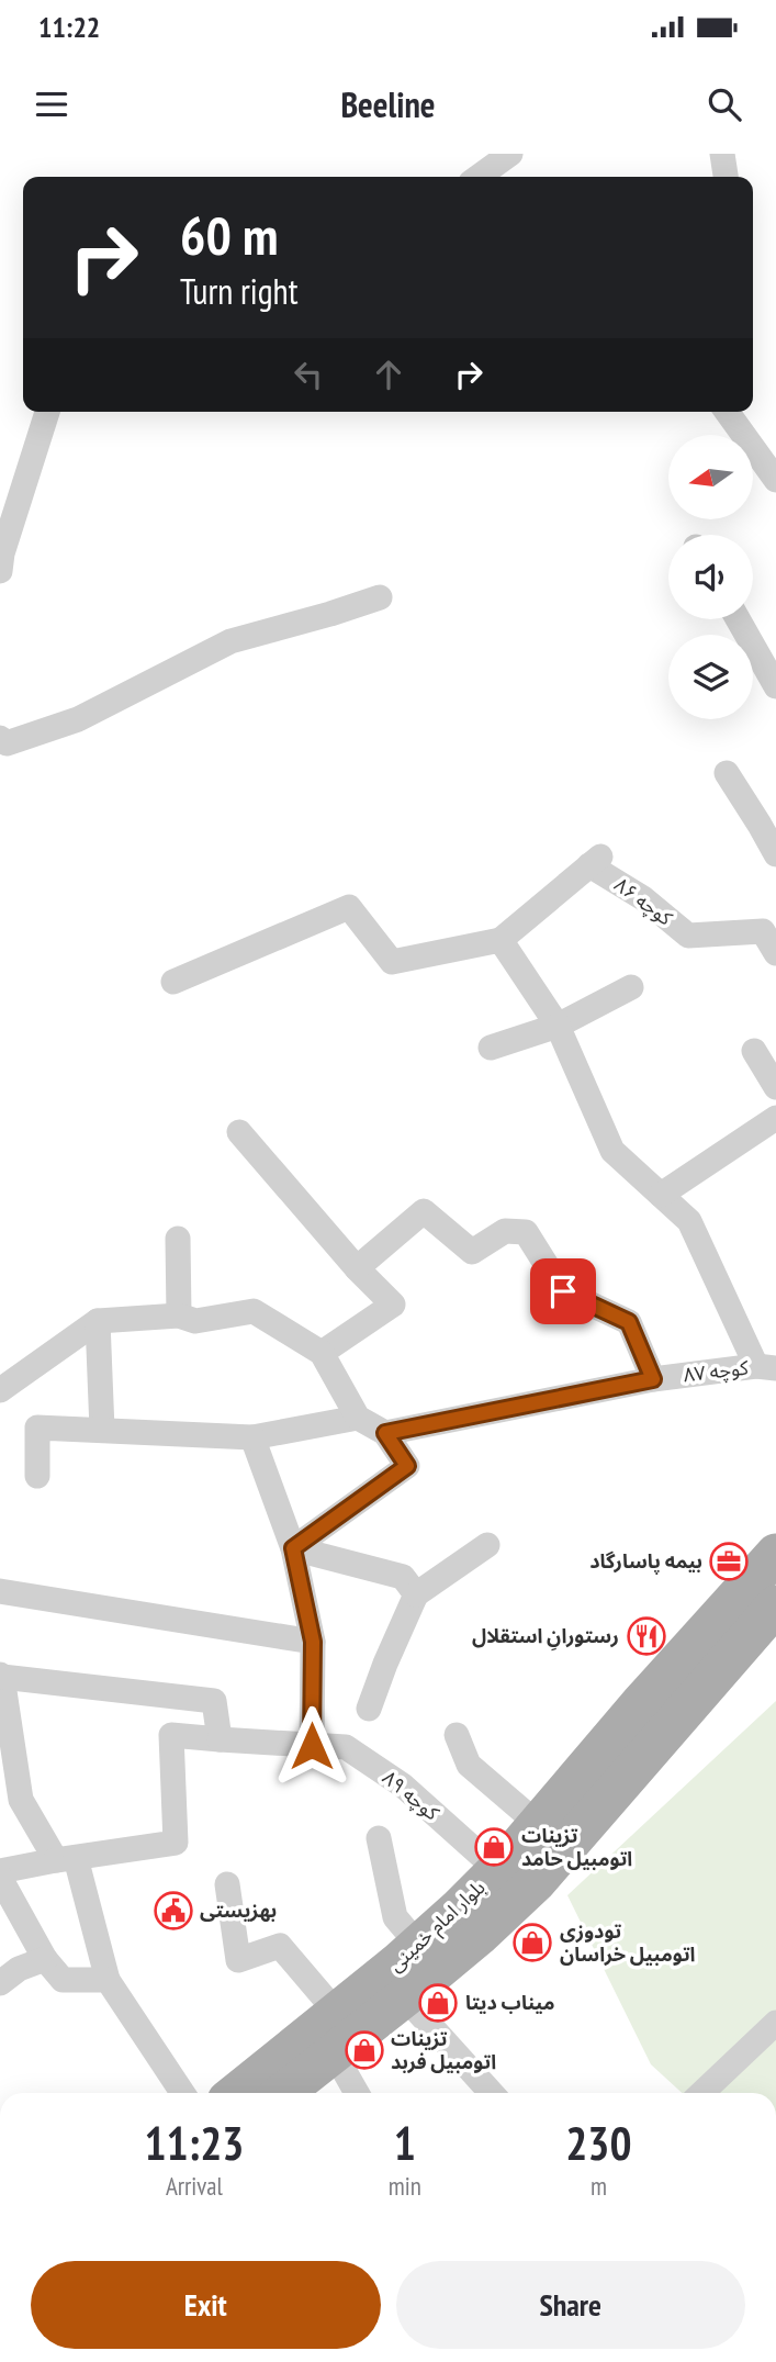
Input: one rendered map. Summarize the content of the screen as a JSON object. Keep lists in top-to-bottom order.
{
  "streets": {
    "main road": ["بلوار امام خمینی"],
    "street": ["کوچه ۸۶", "کوچه ۸۷", "کوچه ۸۹"]
  },
  "crossings": [
    ["کوچه ۸۹", "بلوار امام خمینی"]
  ],
  "places": {
    "office": ["بیمه پاسارگاد"],
    "restaurant": ["رستورانِ استقلال"],
    "shop": [
      "تزینات اتومبیل حامد",
      "تودوزی اتومبیل خراسان",
      "میناب دیتا",
      "تزینات اتومبیل فربد"
    ],
    "public building": ["بهزیستی"]
  },
  "north": "left",
  "page": {
    "status": "11:22",
    "header": "Beeline",
    "turn": ["60 m", "Turn right"],
    "eta": [
      "11:23",
      "Arrival",
      "1",
      "min",
      "230",
      "m"
    ],
    "buttons": ["Exit", "Share"]
  }
}
